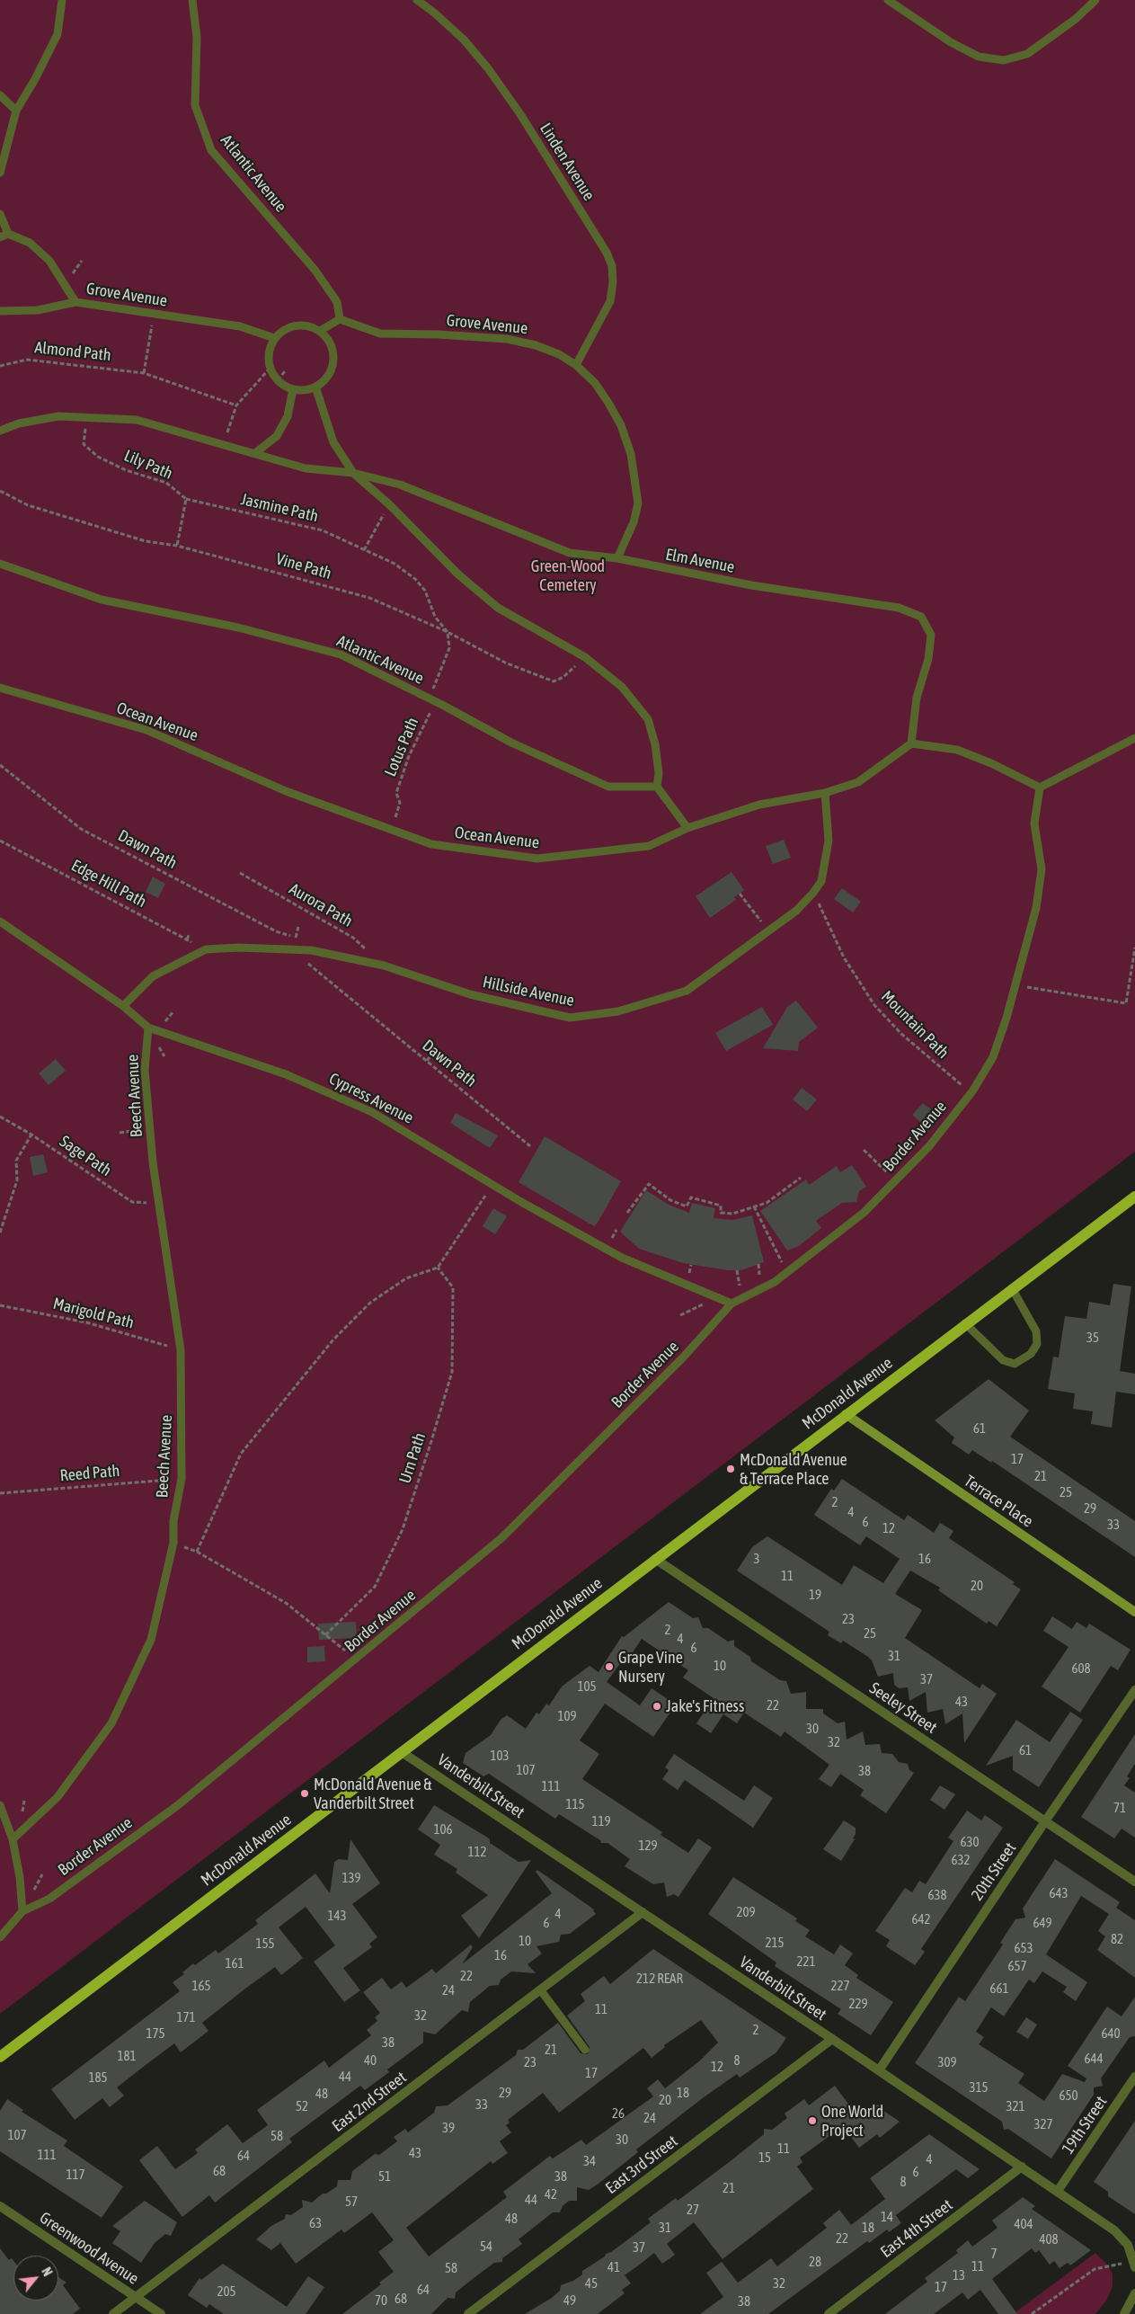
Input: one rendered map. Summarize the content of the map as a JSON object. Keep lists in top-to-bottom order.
{
  "streets": {
    "main road": ["McDonald Avenue", "Terrace Place"],
    "street": [
      "Seeley Street",
      "Vanderbilt Street",
      "20th Street",
      "East 2nd Street",
      "19th Street",
      "East 3rd Street",
      "East 4th Street",
      "Greenwood Avenue"
    ],
    "lane": [
      "Linden Avenue",
      "Atlantic Avenue",
      "Grove Avenue",
      "Elm Avenue",
      "Ocean Avenue",
      "Hillside Avenue",
      "Beech Avenue",
      "Cypress Avenue",
      "Border Avenue"
    ],
    "path": [
      "Almond Path",
      "Lily Path",
      "Jasmine Path",
      "Vine Path",
      "Lotus Path",
      "Dawn Path",
      "Edge Hill Path",
      "Aurora Path",
      "Mountain Path",
      "Sage Path",
      "Marigold Path",
      "Urn Path",
      "Reed Path"
    ]
  },
  "crossings": [
    ["Linden Avenue", "Grove Avenue"],
    ["Atlantic Avenue", "Grove Avenue"],
    ["Atlantic Avenue", "Lotus Path"],
    ["Grove Avenue", "Elm Avenue"],
    ["Lily Path", "Jasmine Path"],
    ["Jasmine Path", "Vine Path"],
    ["Elm Avenue", "Ocean Avenue"],
    ["Ocean Avenue", "Lotus Path"],
    ["Ocean Avenue", "Hillside Avenue"],
    ["Dawn Path", "Hillside Avenue"],
    ["Edge Hill Path", "Hillside Avenue"],
    ["Aurora Path", "Hillside Avenue"],
    ["Hillside Avenue", "Mountain Path"],
    ["Hillside Avenue", "Cypress Avenue"],
    ["Mountain Path", "Border Avenue"],
    ["Beech Avenue", "Cypress Avenue"],
    ["Beech Avenue", "Sage Path"],
    ["Beech Avenue", "Marigold Path"],
    ["Beech Avenue", "Reed Path"],
    ["Cypress Avenue", "Border Avenue"],
    ["McDonald Avenue", "Terrace Place"],
    ["McDonald Avenue", "Seeley Street"],
    ["McDonald Avenue", "Vanderbilt Street"],
    ["Seeley Street", "20th Street"],
    ["Vanderbilt Street", "20th Street"],
    ["Vanderbilt Street", "East 2nd Street"],
    ["Vanderbilt Street", "19th Street"],
    ["Vanderbilt Street", "East 3rd Street"],
    ["Vanderbilt Street", "East 4th Street"],
    ["East 2nd Street", "Greenwood Avenue"]
  ],
  "parks": ["Green-Wood Cemetery"],
  "places": [
    "McDonald Avenue & Terrace Place",
    "Grape Vine Nursery",
    "Jake's Fitness",
    "McDonald Avenue & Vanderbilt Street",
    "One World Project"
  ],
  "house_numbers": [
    "35",
    "61",
    "17",
    "21",
    "25",
    "2",
    "29",
    "4",
    "6",
    "33",
    "12",
    "3",
    "16",
    "11",
    "20",
    "19",
    "23",
    "2",
    "25",
    "4",
    "6",
    "31",
    "10",
    "608",
    "37",
    "105",
    "43",
    "22",
    "109",
    "30",
    "32",
    "61",
    "103",
    "107",
    "38",
    "111",
    "115",
    "71",
    "119",
    "106",
    "630",
    "129",
    "112",
    "632",
    "139",
    "643",
    "638",
    "209",
    "4",
    "143",
    "642",
    "6",
    "649",
    "82",
    "10",
    "215",
    "155",
    "653",
    "16",
    "221",
    "161",
    "657",
    "22",
    "212 REAR",
    "165",
    "227",
    "661",
    "24",
    "229",
    "11",
    "32",
    "171",
    "2",
    "175",
    "640",
    "38",
    "21",
    "181",
    "644",
    "40",
    "8",
    "23",
    "309",
    "12",
    "17",
    "44",
    "185",
    "315",
    "29",
    "18",
    "48",
    "650",
    "20",
    "33",
    "52",
    "321",
    "26",
    "24",
    "327",
    "39",
    "107",
    "58",
    "30",
    "11",
    "43",
    "111",
    "64",
    "15",
    "4",
    "34",
    "68",
    "6",
    "117",
    "51",
    "38",
    "8",
    "21",
    "42",
    "44",
    "57",
    "27",
    "14",
    "48",
    "63",
    "404",
    "31",
    "18",
    "22",
    "408",
    "54",
    "37",
    "7",
    "28",
    "11",
    "41",
    "58",
    "13",
    "45",
    "32",
    "17",
    "64",
    "205",
    "68",
    "70",
    "49",
    "38"
  ],
  "north": "top right"
}
